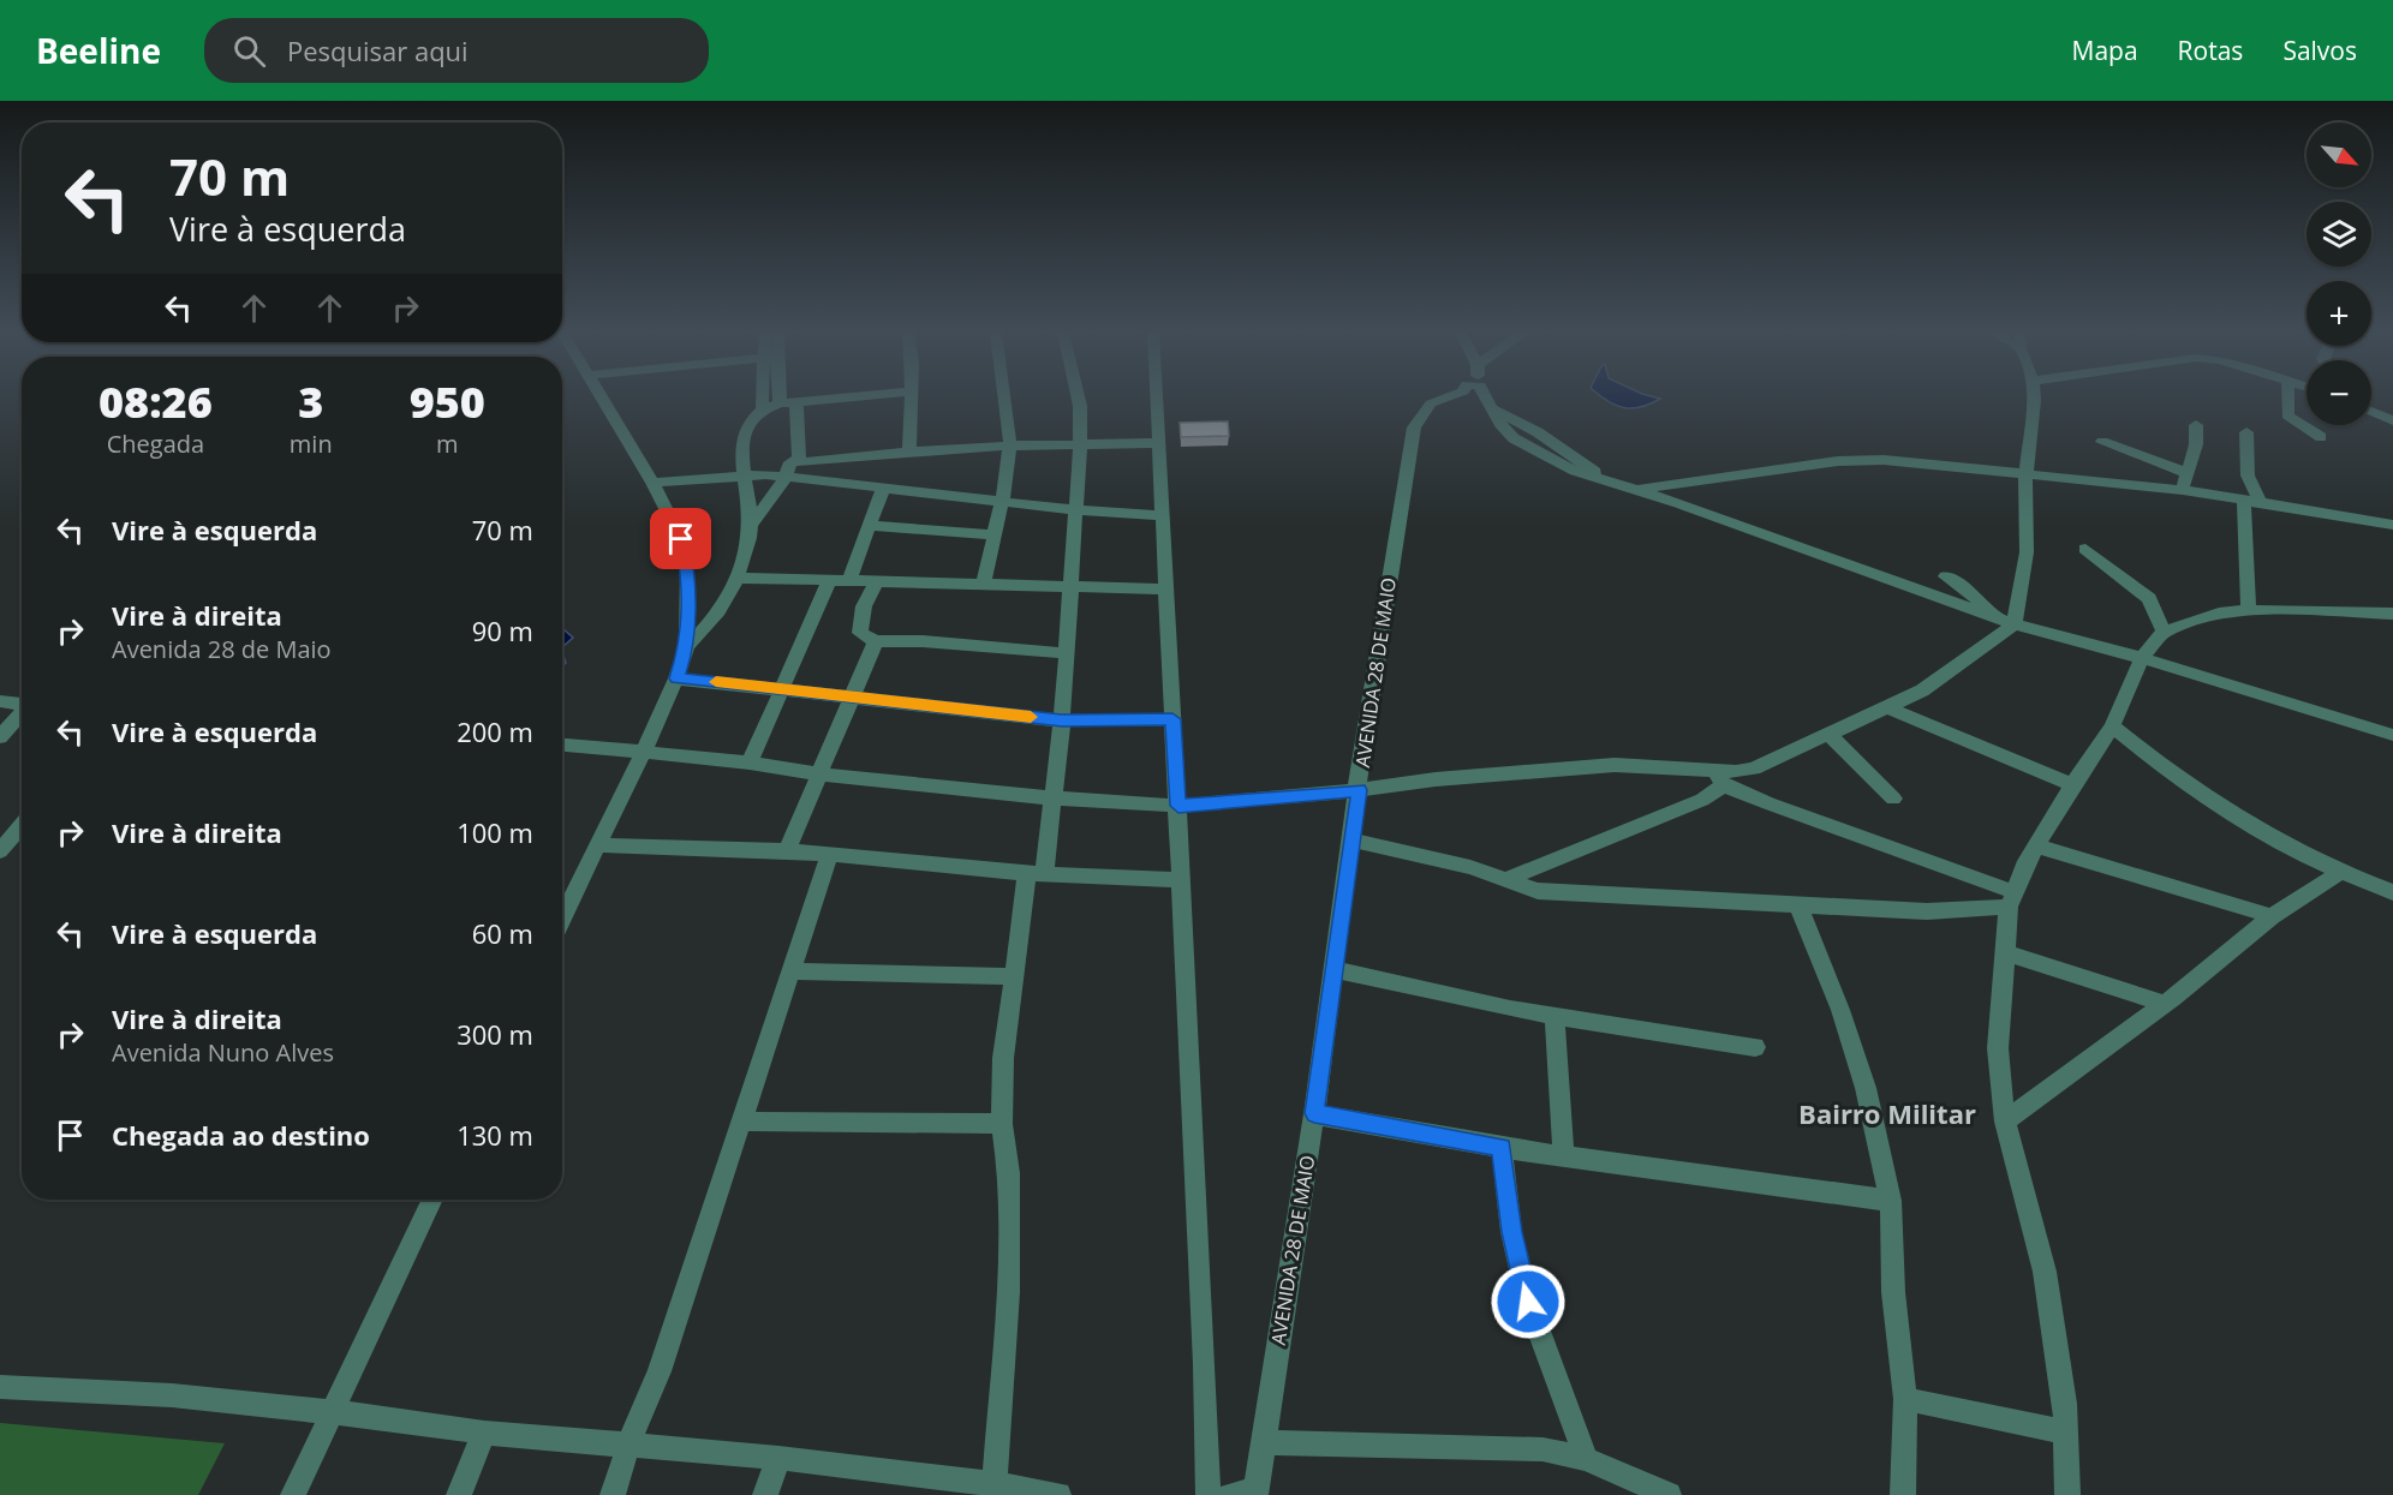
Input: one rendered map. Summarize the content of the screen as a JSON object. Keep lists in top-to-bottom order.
{
  "streets": {
    "street": ["AVENIDA 28 DE MAIO"]
  },
  "districts": ["Bairro Militar"],
  "north": "bottom right",
  "page": {
    "header": "Beeline",
    "search": "Pesquisar aqui",
    "nav": ["Mapa", "Rotas", "Salvos"],
    "map_buttons": ["+", "−"],
    "turn": ["70 m", "Vire à esquerda"],
    "eta": [
      "08:26",
      "Chegada",
      "3",
      "min",
      "950",
      "m"
    ],
    "list": [
      {
        "name": "Vire à esquerda",
        "value": "70 m"
      },
      {
        "name": "Vire à direita",
        "note": "Avenida 28 de Maio",
        "value": "90 m"
      },
      {
        "name": "Vire à esquerda",
        "value": "200 m"
      },
      {
        "name": "Vire à direita",
        "value": "100 m"
      },
      {
        "name": "Vire à esquerda",
        "value": "60 m"
      },
      {
        "name": "Vire à direita",
        "note": "Avenida Nuno Alves",
        "value": "300 m"
      },
      {
        "name": "Chegada ao destino",
        "value": "130 m"
      }
    ]
  }
}
